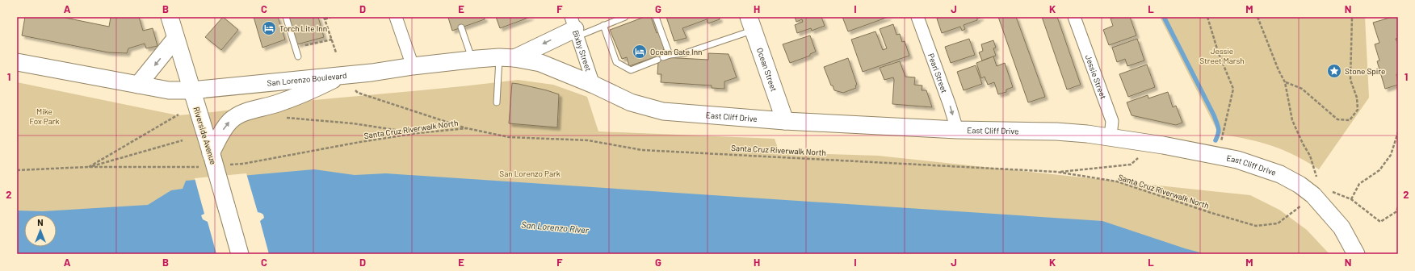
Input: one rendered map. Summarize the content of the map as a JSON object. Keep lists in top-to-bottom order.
{
  "streets": {
    "main road": [
      "Ocean Street",
      "San Lorenzo Boulevard",
      "East Cliff Drive",
      "Riverside Avenue"
    ],
    "street": ["Bixby Street", "Pearl Street", "Jessie Street"],
    "path": ["Santa Cruz Riverwalk North"]
  },
  "crossings": [
    ["Bixby Street", "San Lorenzo Boulevard"],
    ["Bixby Street", "East Cliff Drive"],
    ["Ocean Street", "East Cliff Drive"],
    ["Pearl Street", "East Cliff Drive"],
    ["Jessie Street", "East Cliff Drive"],
    ["San Lorenzo Boulevard", "East Cliff Drive"],
    ["San Lorenzo Boulevard", "Riverside Avenue"]
  ],
  "one_way": ["Pearl Street"],
  "water": ["San Lorenzo River"],
  "parks": ["Jessie Street Marsh", "Mike Fox Park", "San Lorenzo Park"],
  "places": {
    "hotel": ["Torch Lite Inn", "Ocean Gate Inn"],
    "place": ["Stone Spire"]
  },
  "north": "top",
  "grid": {
    "columns": [
      "A",
      "B",
      "C",
      "D",
      "E",
      "F",
      "G",
      "H",
      "I",
      "J",
      "K",
      "L",
      "M",
      "N"
    ],
    "rows": ["1", "2"]
  }
}
